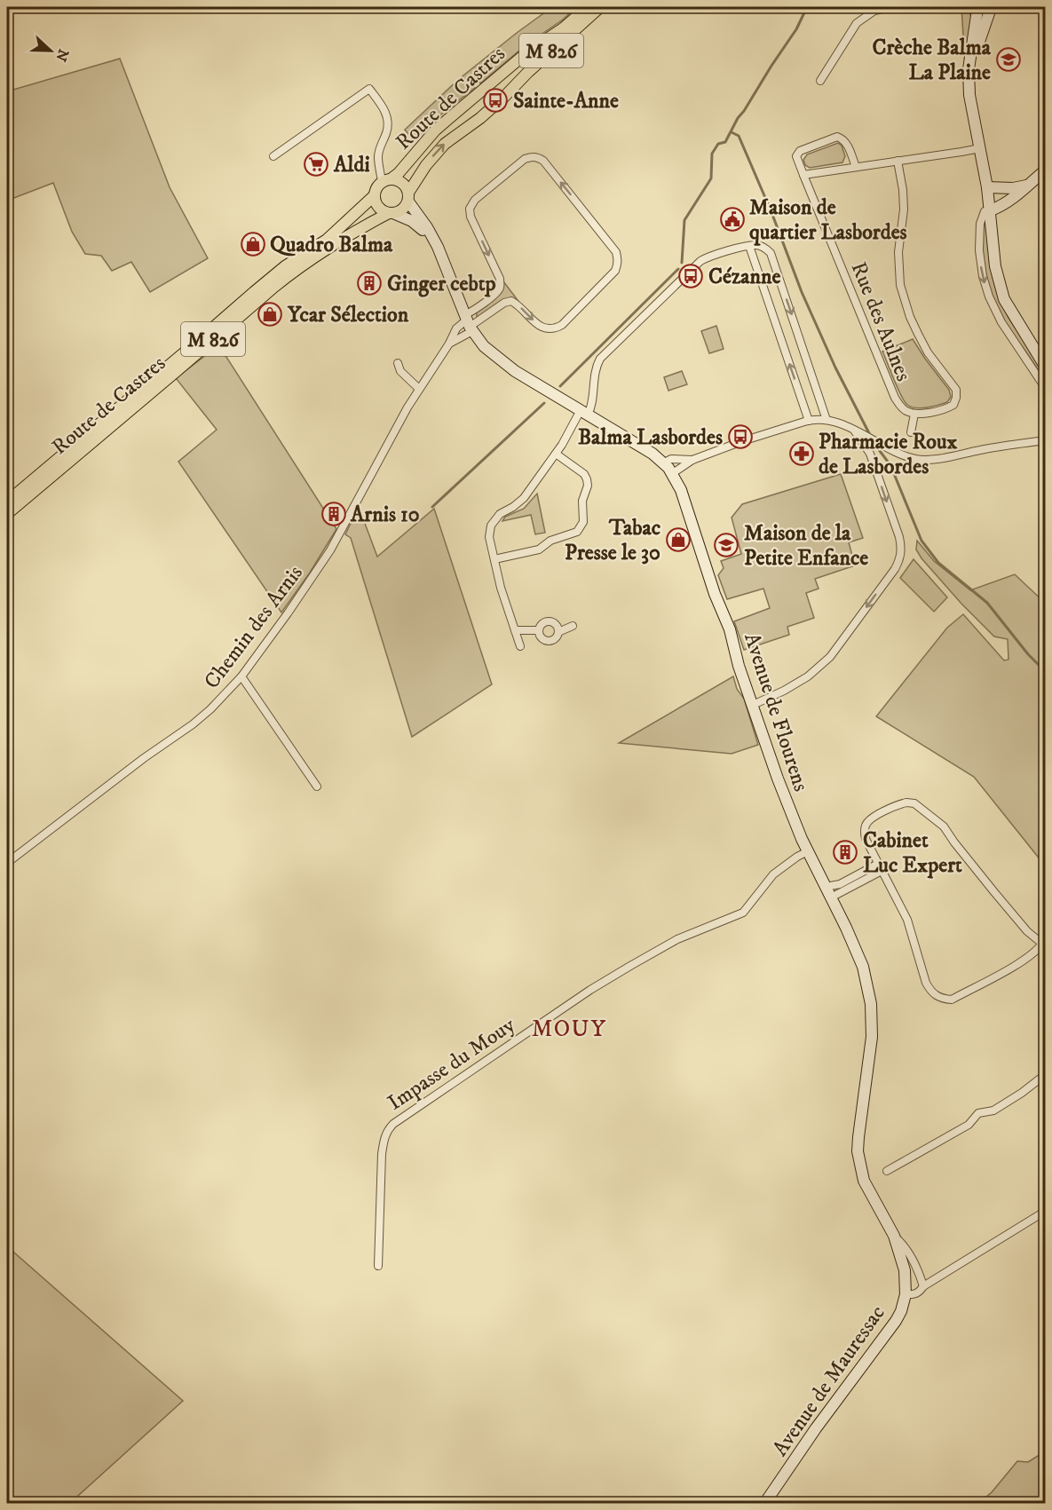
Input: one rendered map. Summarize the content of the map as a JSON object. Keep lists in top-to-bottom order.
{
  "streets": {
    "main road": ["M 826", "Route de Castres"],
    "street": [
      "Rue des Aulnes",
      "Chemin des Arnis",
      "Avenue de Flourens",
      "Impasse du Mouy",
      "Avenue de Mauressac"
    ]
  },
  "crossings": [
    ["M 826", "Route de Castres"],
    ["M 826", "Avenue de Flourens"],
    ["Route de Castres", "Avenue de Flourens"],
    ["Chemin des Arnis", "Avenue de Flourens"],
    ["Avenue de Flourens", "Impasse du Mouy"],
    ["Avenue de Flourens", "Avenue de Mauressac"]
  ],
  "districts": ["MOUY"],
  "places": {
    "school or university": ["Crèche Balma La Plaine", "Maison de la Petite Enfance"],
    "bus stop": ["Sainte-Anne", "Cézanne", "Balma Lasbordes"],
    "supermarket": ["Aldi"],
    "public building": ["Maison de quartier Lasbordes"],
    "shop": ["Quadro Balma", "Ycar Sélection", "Tabac Presse le 30"],
    "building": ["Ginger cebtp", "Arnis 10", "Cabinet Luc Expert"],
    "pharmacy": ["Pharmacie Roux de Lasbordes"]
  },
  "north": "right"
}
